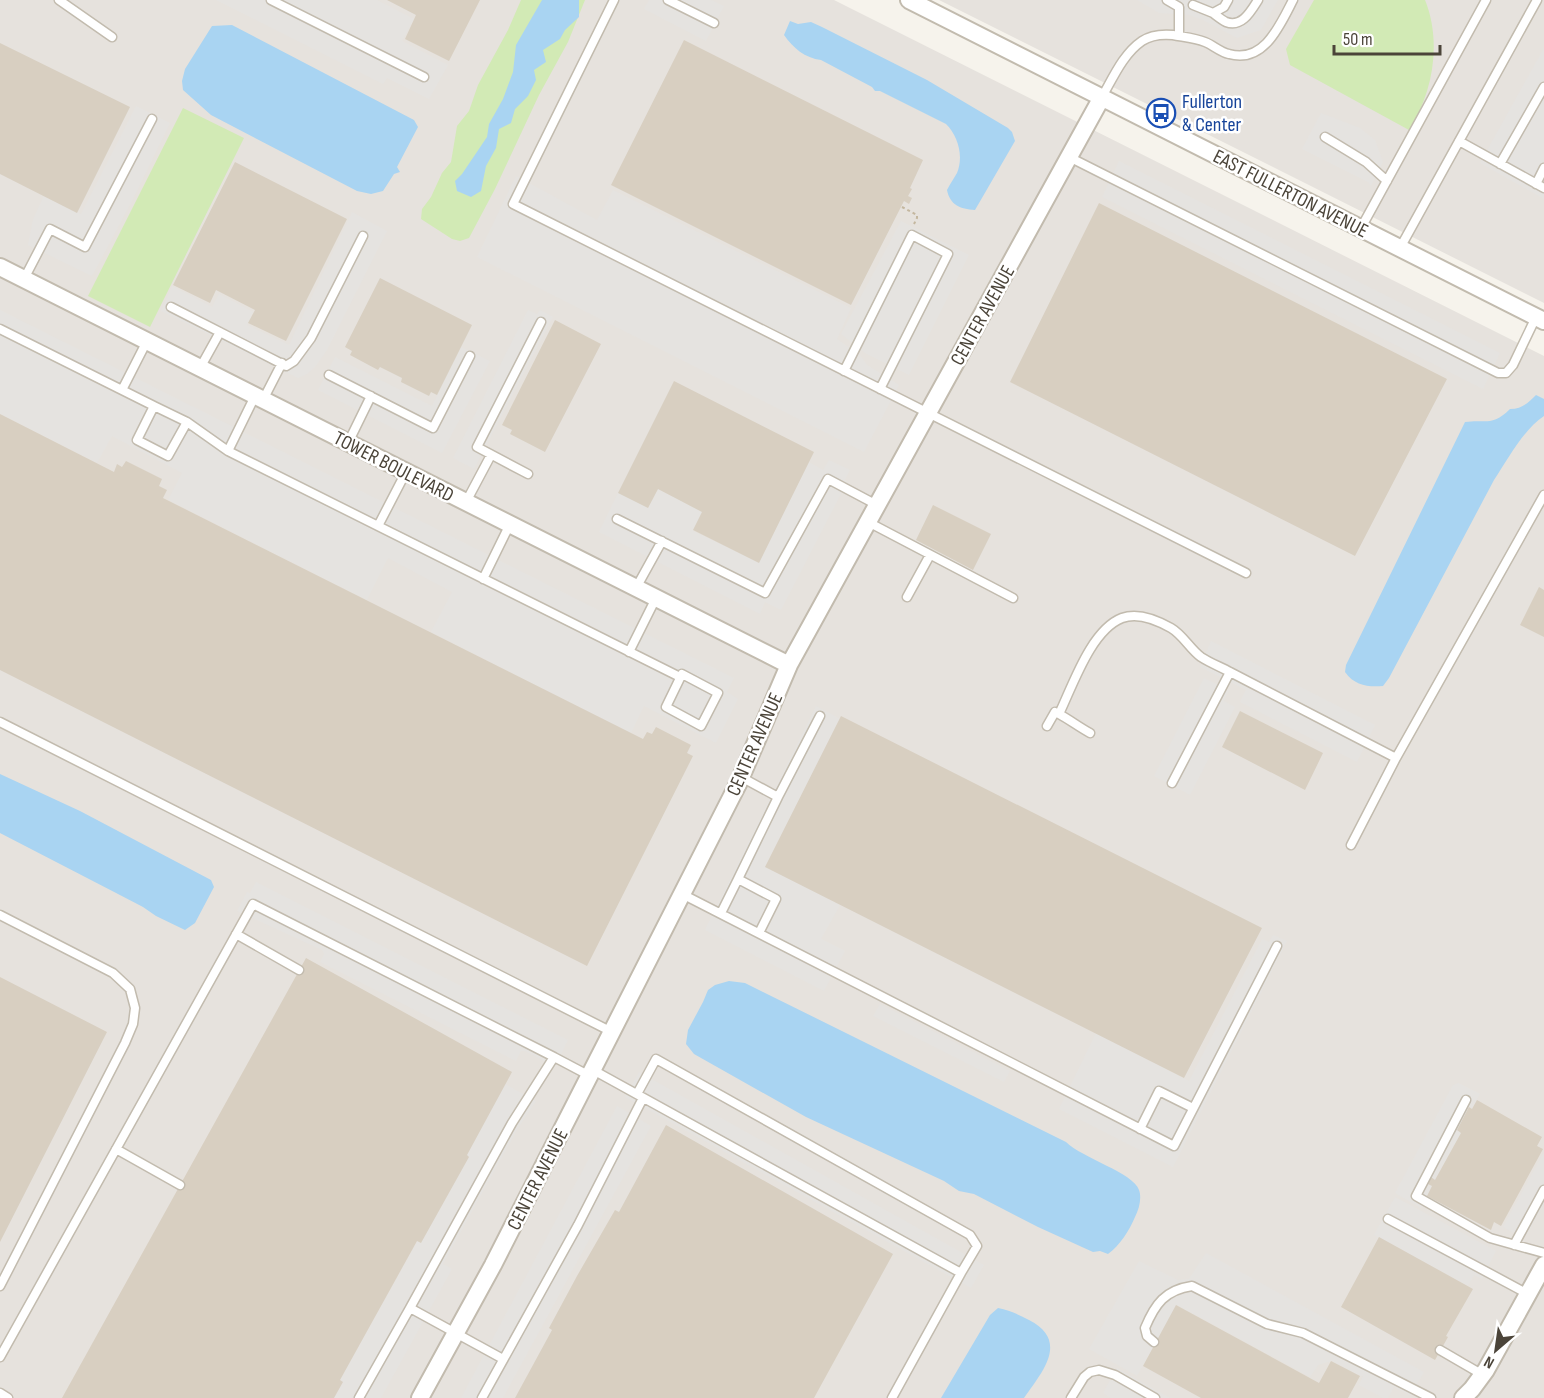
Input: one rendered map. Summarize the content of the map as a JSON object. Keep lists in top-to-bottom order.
{
  "streets": {
    "street": ["EAST FULLERTON AVENUE", "CENTER AVENUE", "TOWER BOULEVARD"]
  },
  "crossings": [
    ["EAST FULLERTON AVENUE", "CENTER AVENUE"],
    ["CENTER AVENUE", "TOWER BOULEVARD"]
  ],
  "places": {
    "bus stop": ["Fullerton & Center"]
  },
  "scale_bar": "50 m",
  "north": "bottom left"
}
